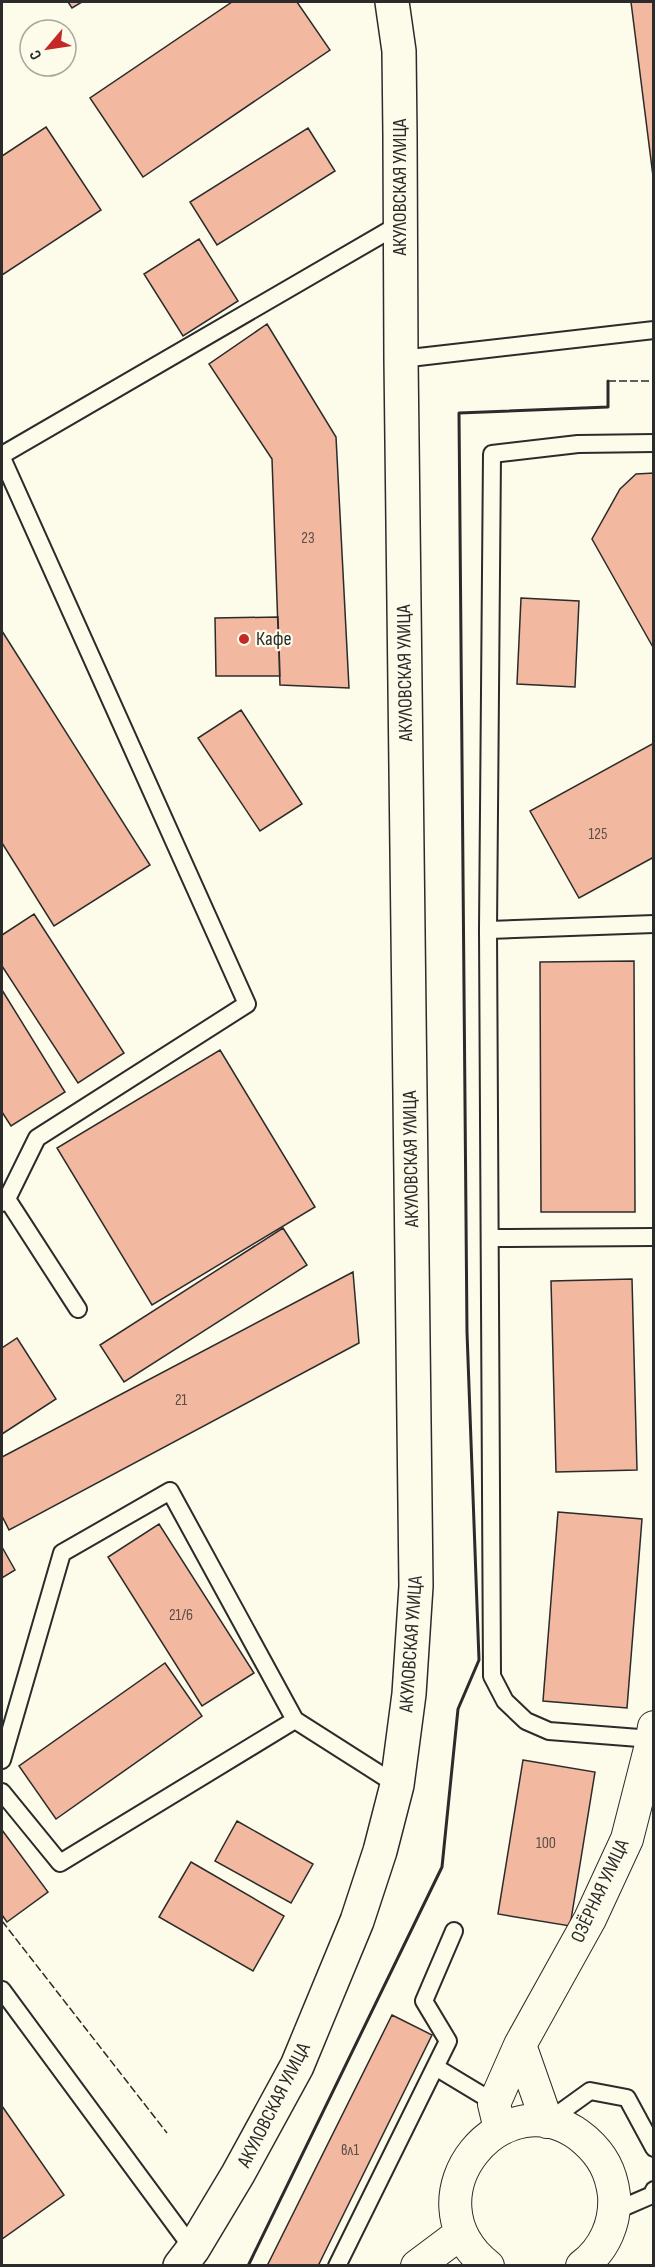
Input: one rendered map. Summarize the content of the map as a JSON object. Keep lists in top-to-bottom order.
{
  "streets": {
    "street": ["АКУЛОВСКАЯ УЛИЦА", "ОЗЁРНАЯ УЛИЦА"]
  },
  "places": ["Кафе"],
  "house_numbers": [
    "23",
    "125",
    "21",
    "21/6",
    "100",
    "вл1"
  ],
  "north": "bottom left"
}
